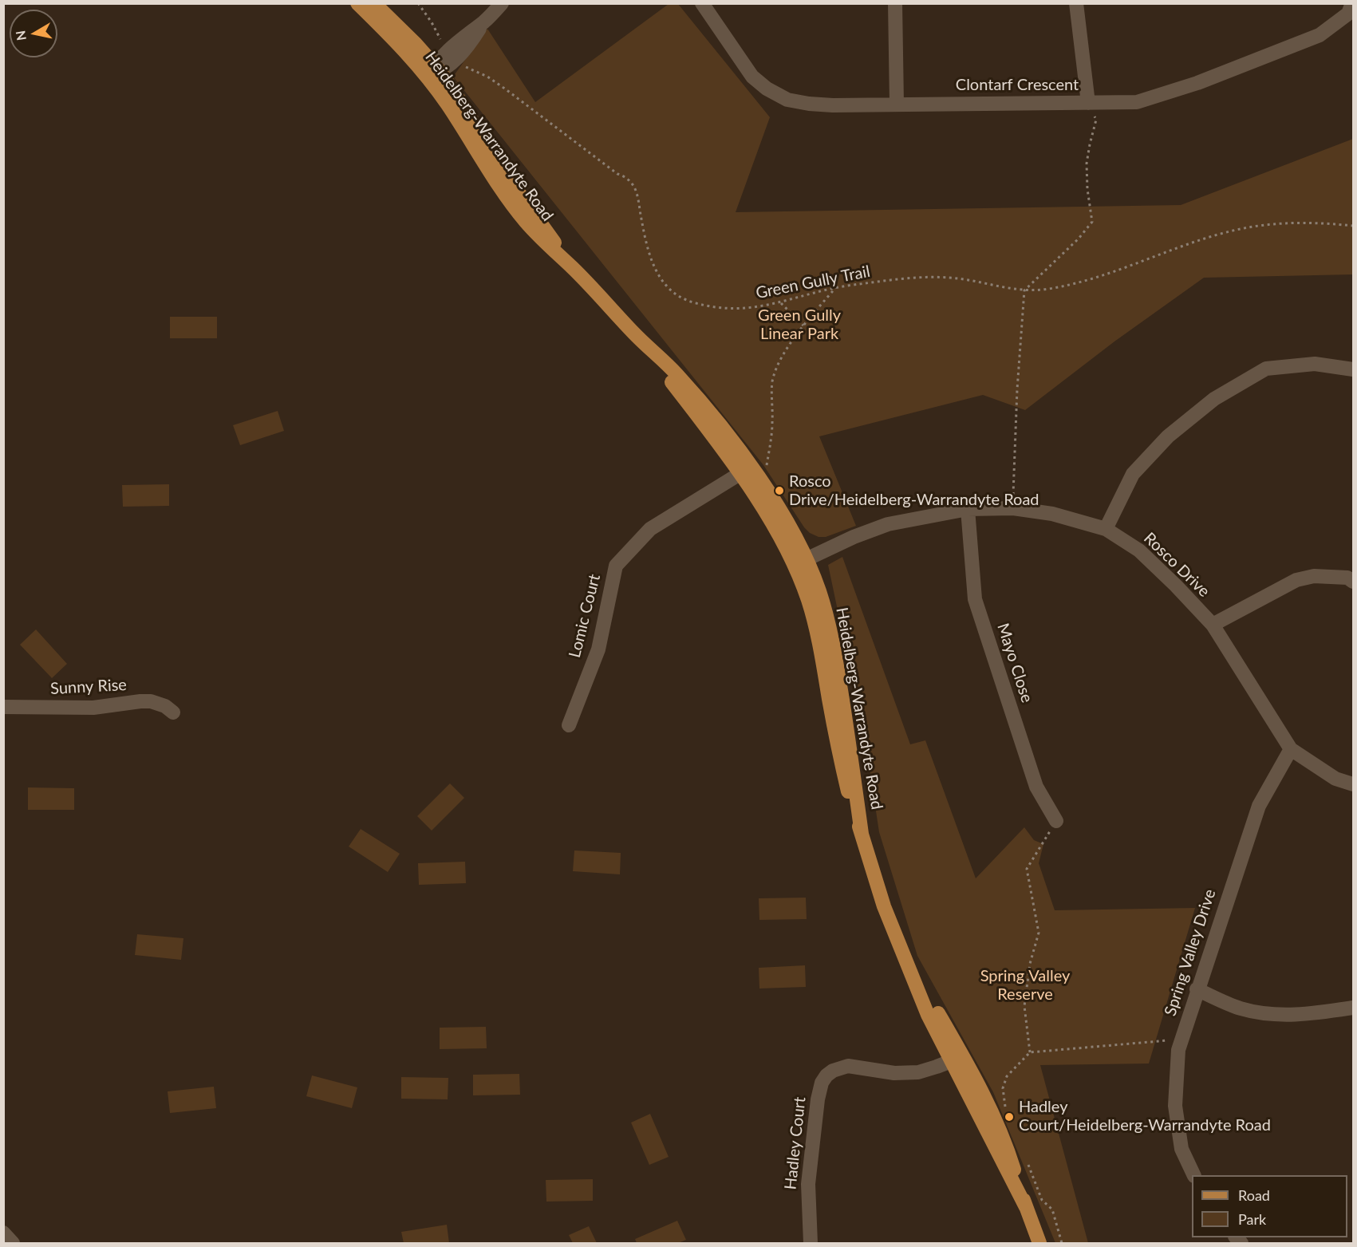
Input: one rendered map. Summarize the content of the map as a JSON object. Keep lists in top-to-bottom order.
{
  "streets": {
    "main road": ["Heidelberg-Warrandyte Road"],
    "street": [
      "Clontarf Crescent",
      "Rosco Drive",
      "Lomic Court",
      "Mayo Close",
      "Sunny Rise",
      "Spring Valley Drive",
      "Hadley Court"
    ],
    "path": ["Green Gully Trail"]
  },
  "crossings": [
    ["Heidelberg-Warrandyte Road", "Rosco Drive"],
    ["Heidelberg-Warrandyte Road", "Lomic Court"],
    ["Heidelberg-Warrandyte Road", "Hadley Court"],
    ["Rosco Drive", "Mayo Close"],
    ["Rosco Drive", "Spring Valley Drive"]
  ],
  "parks": ["Green Gully Linear Park", "Spring Valley Reserve"],
  "places": ["Rosco Drive/Heidelberg-Warrandyte Road", "Hadley Court/Heidelberg-Warrandyte Road"],
  "legend": ["Road", "Park"],
  "north": "left"
}
